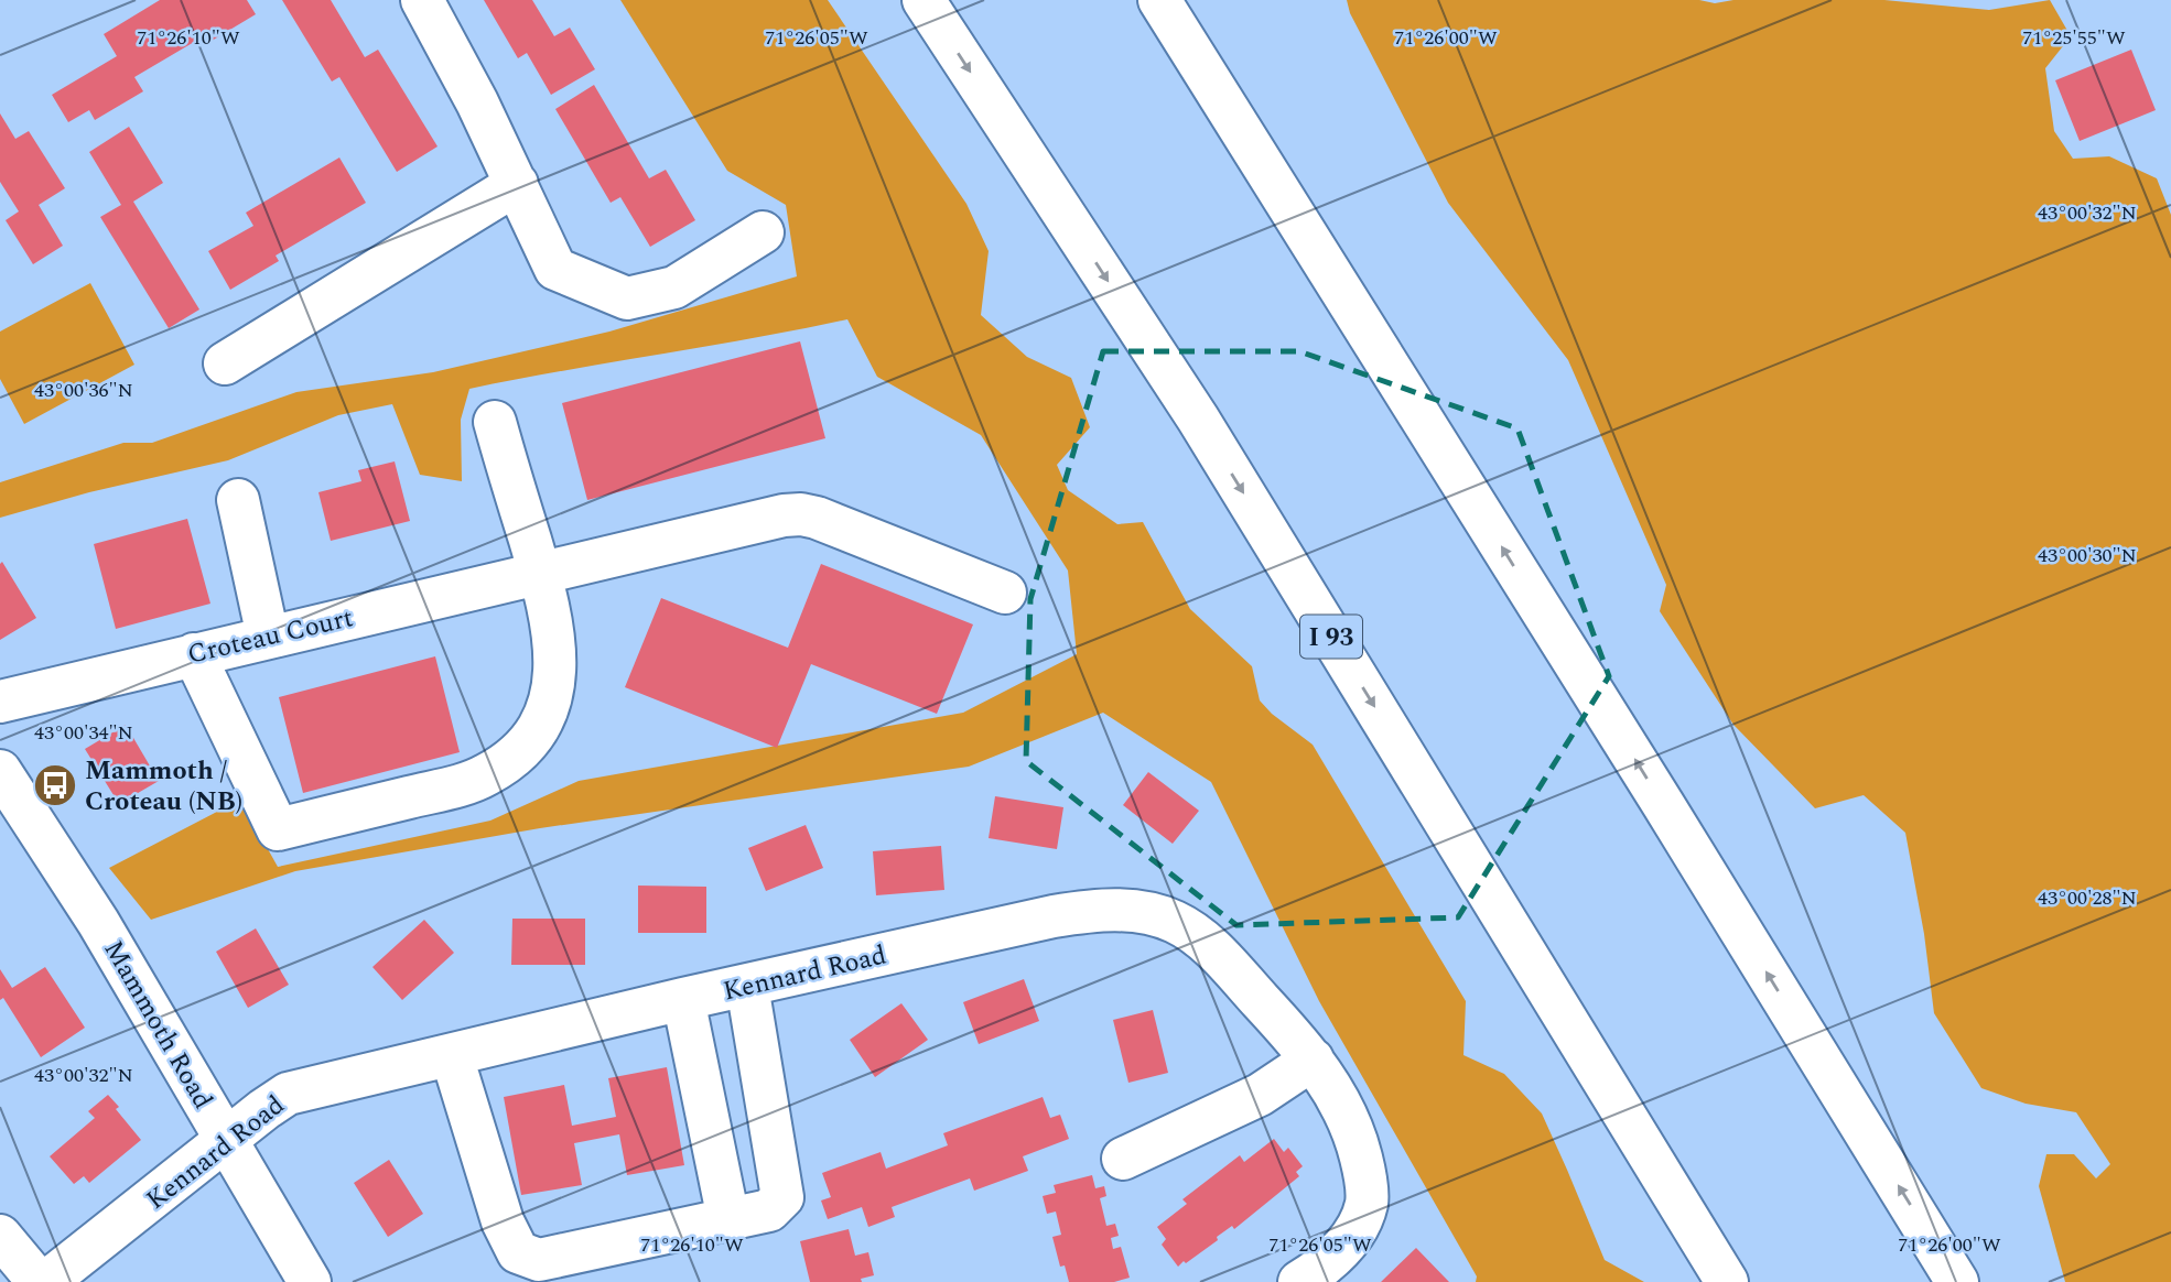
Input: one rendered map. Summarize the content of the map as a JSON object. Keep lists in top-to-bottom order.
{
  "streets": {
    "main road": [
      "Croteau Court",
      "I 93",
      "Kennard Road",
      "Mammoth Road"
    ]
  },
  "crossings": [
    ["Kennard Road", "Mammoth Road"]
  ],
  "places": {
    "bus stop": ["Mammoth / Croteau (NB)"]
  },
  "coordinates": [
    "71°26'10\"W",
    "71°26'05\"W",
    "71°26'00\"W",
    "71°25'55\"W",
    "43°00'32\"N",
    "43°00'36\"N",
    "43°00'30\"N",
    "43°00'34\"N",
    "43°00'28\"N"
  ]
}
